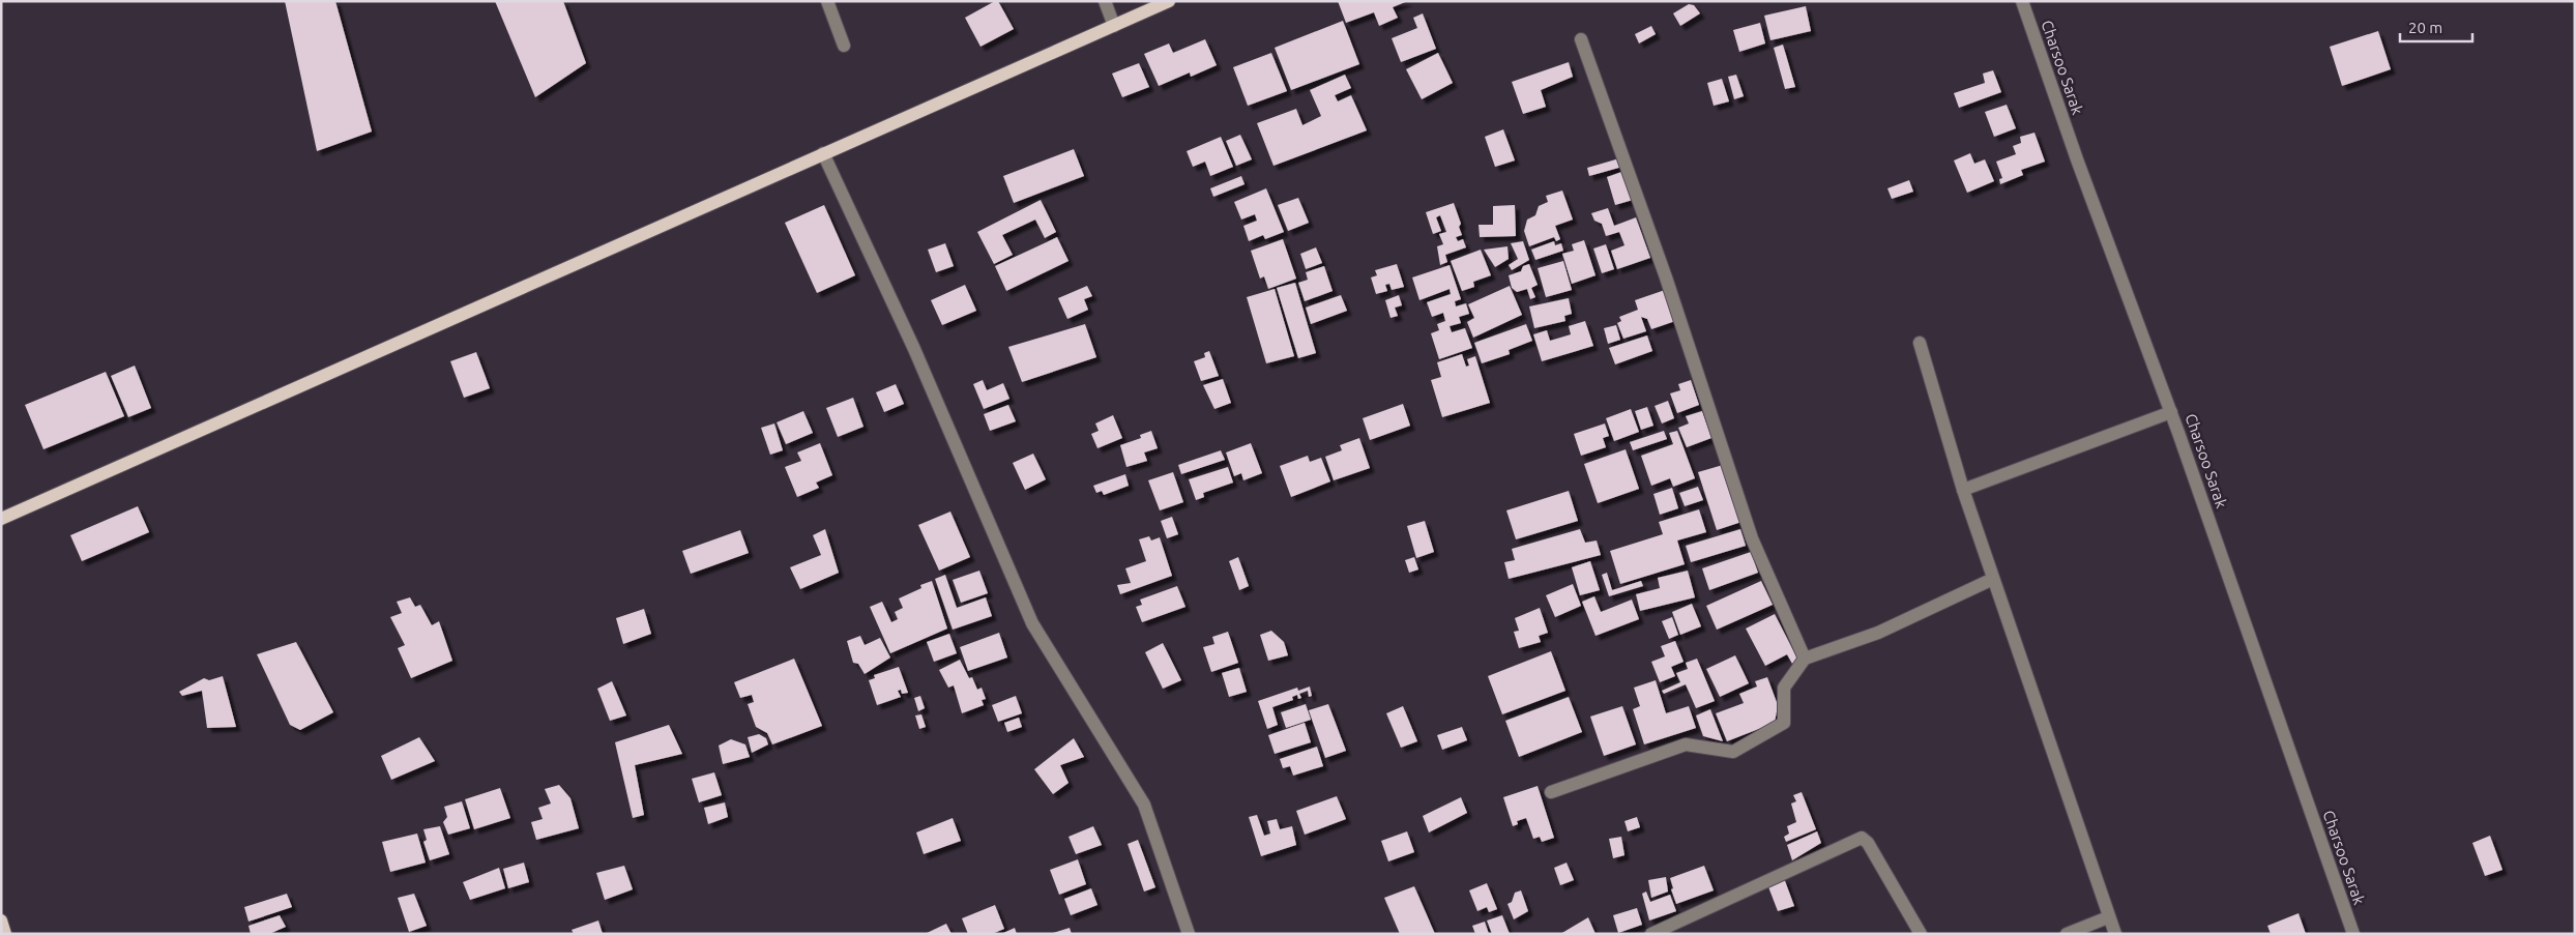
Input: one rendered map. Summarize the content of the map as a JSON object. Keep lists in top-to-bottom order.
{
  "streets": {
    "street": ["Charsoo Sarak"]
  },
  "scale_bar": "20 m"
}
